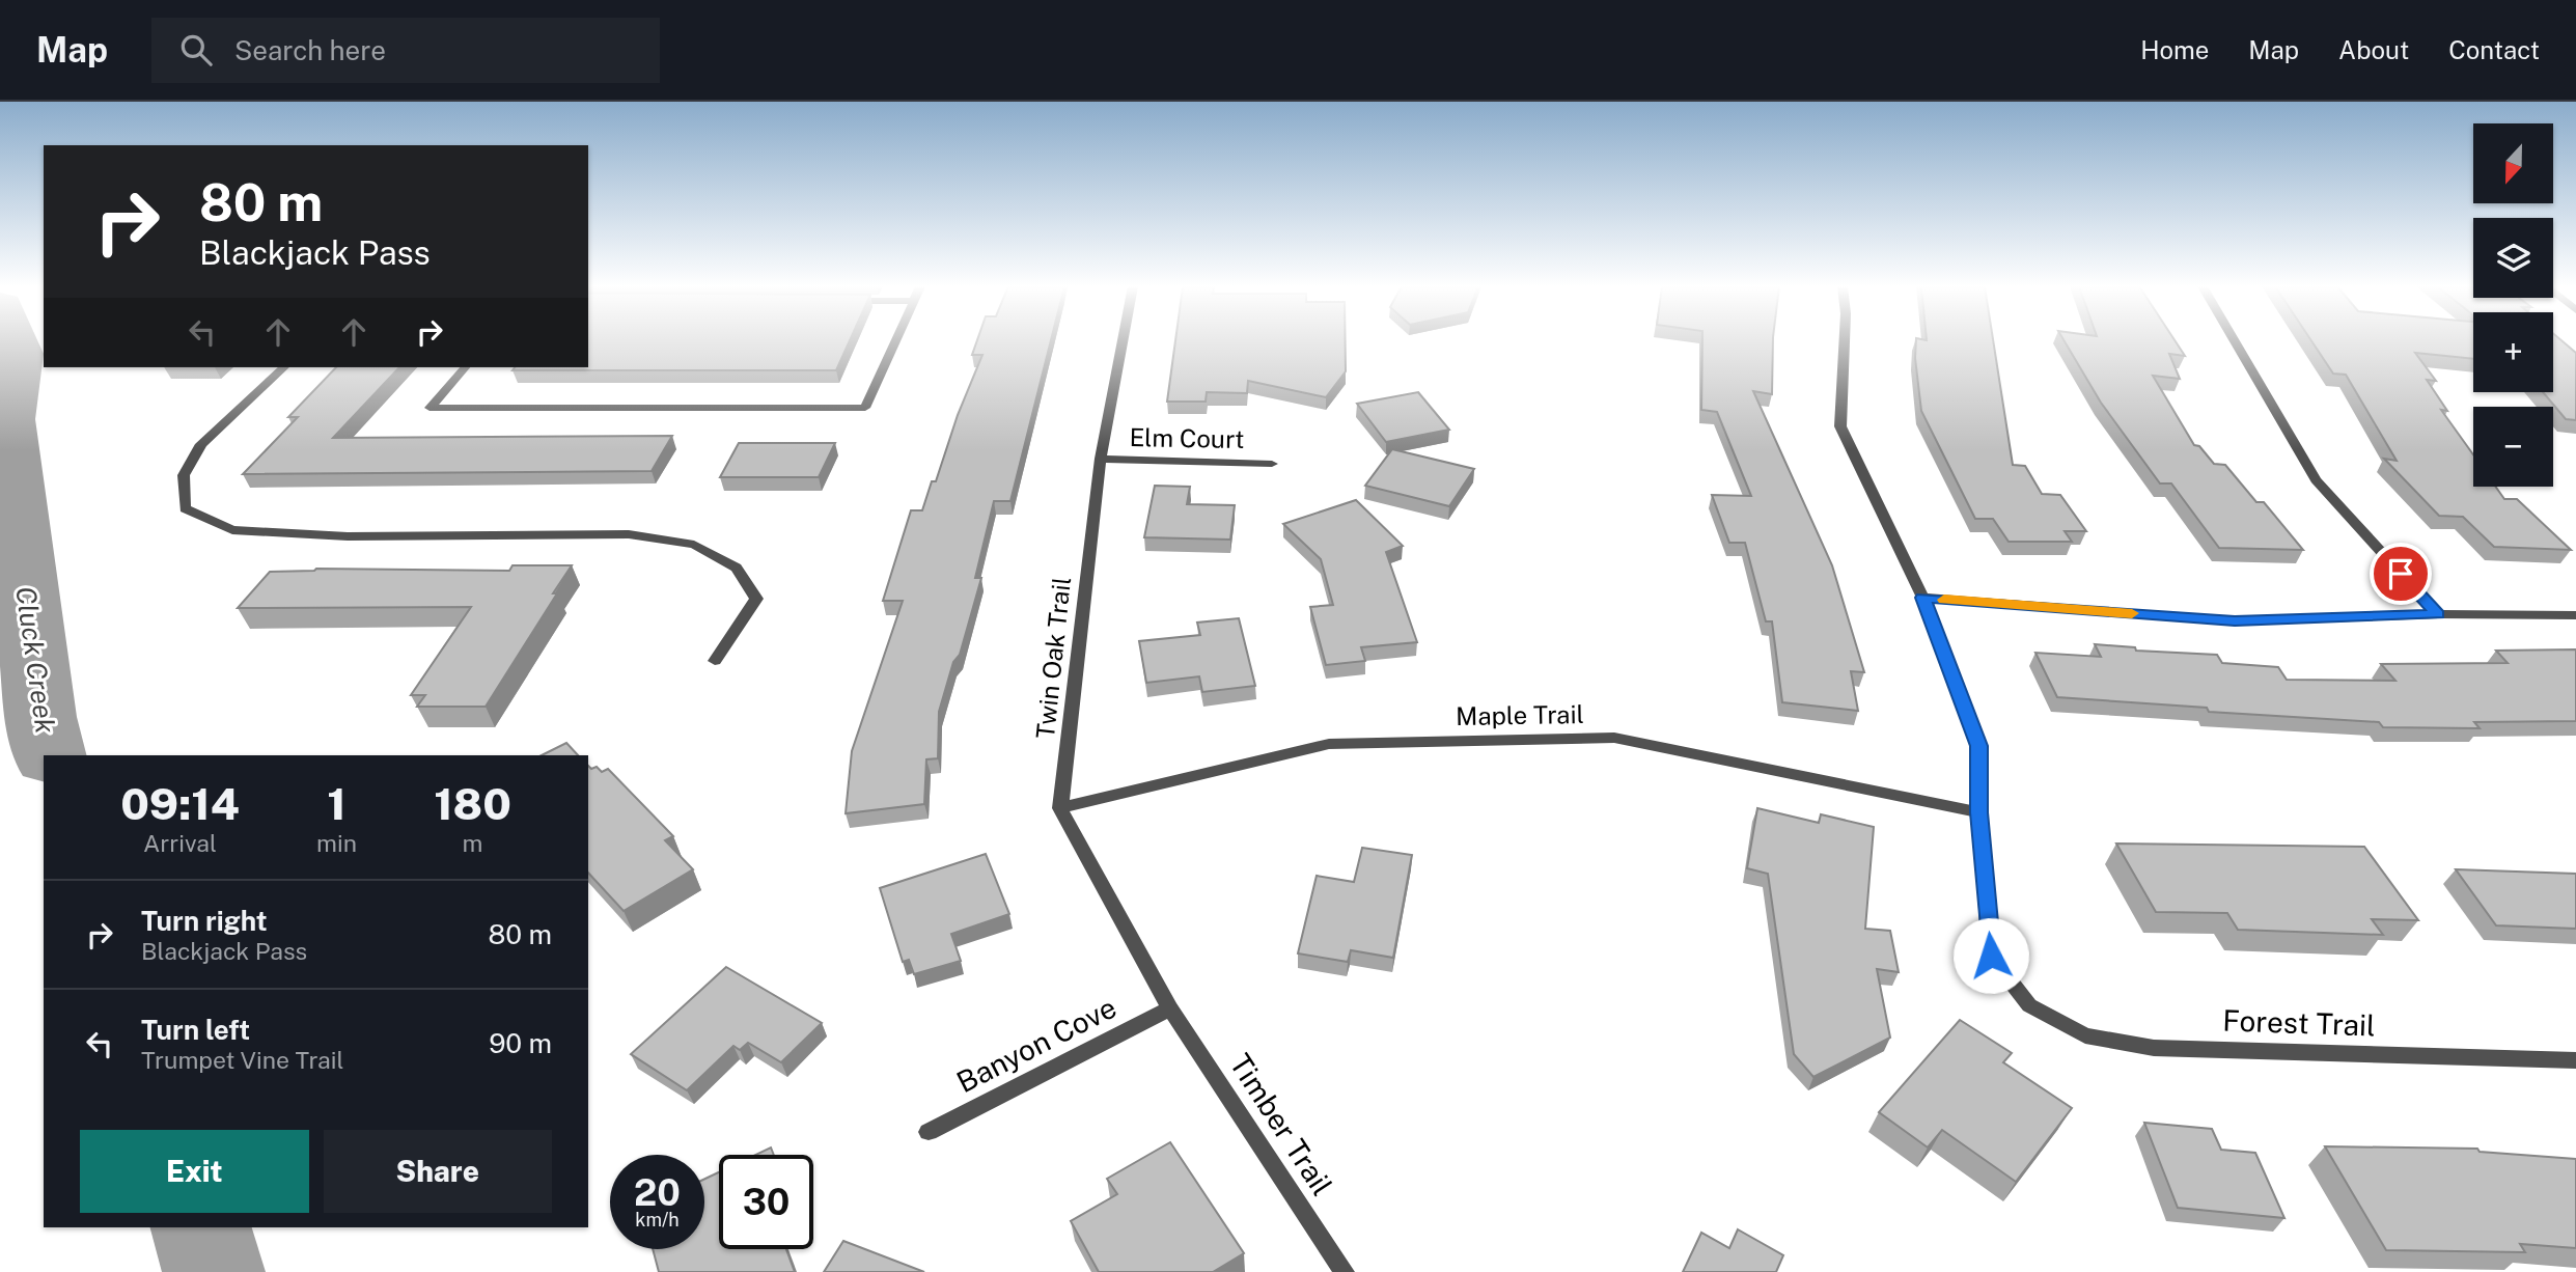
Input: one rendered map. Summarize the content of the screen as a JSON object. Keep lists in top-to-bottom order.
{
  "streets": {
    "street": [
      "Elm Court",
      "Twin Oak Trail",
      "Maple Trail",
      "Forest Trail",
      "Banyon Cove",
      "Timber Trail"
    ]
  },
  "crossings": [
    ["Elm Court", "Twin Oak Trail"],
    ["Twin Oak Trail", "Maple Trail"],
    ["Maple Trail", "Forest Trail"],
    ["Banyon Cove", "Timber Trail"]
  ],
  "water": ["Cluck Creek"],
  "north": "bottom",
  "page": {
    "header": "Map",
    "search": "Search here",
    "nav": [
      "Home",
      "Map",
      "About",
      "Contact"
    ],
    "map_buttons": ["+", "−"],
    "turn": ["80 m", "Blackjack Pass"],
    "eta": [
      "09:14",
      "Arrival",
      "1",
      "min",
      "180",
      "m"
    ],
    "list": [
      {
        "name": "Turn right",
        "note": "Blackjack Pass",
        "value": "80 m"
      },
      {
        "name": "Turn left",
        "note": "Trumpet Vine Trail",
        "value": "90 m"
      }
    ],
    "buttons": ["Exit", "Share"],
    "speed": "20 km/h",
    "limit": "30"
  }
}
